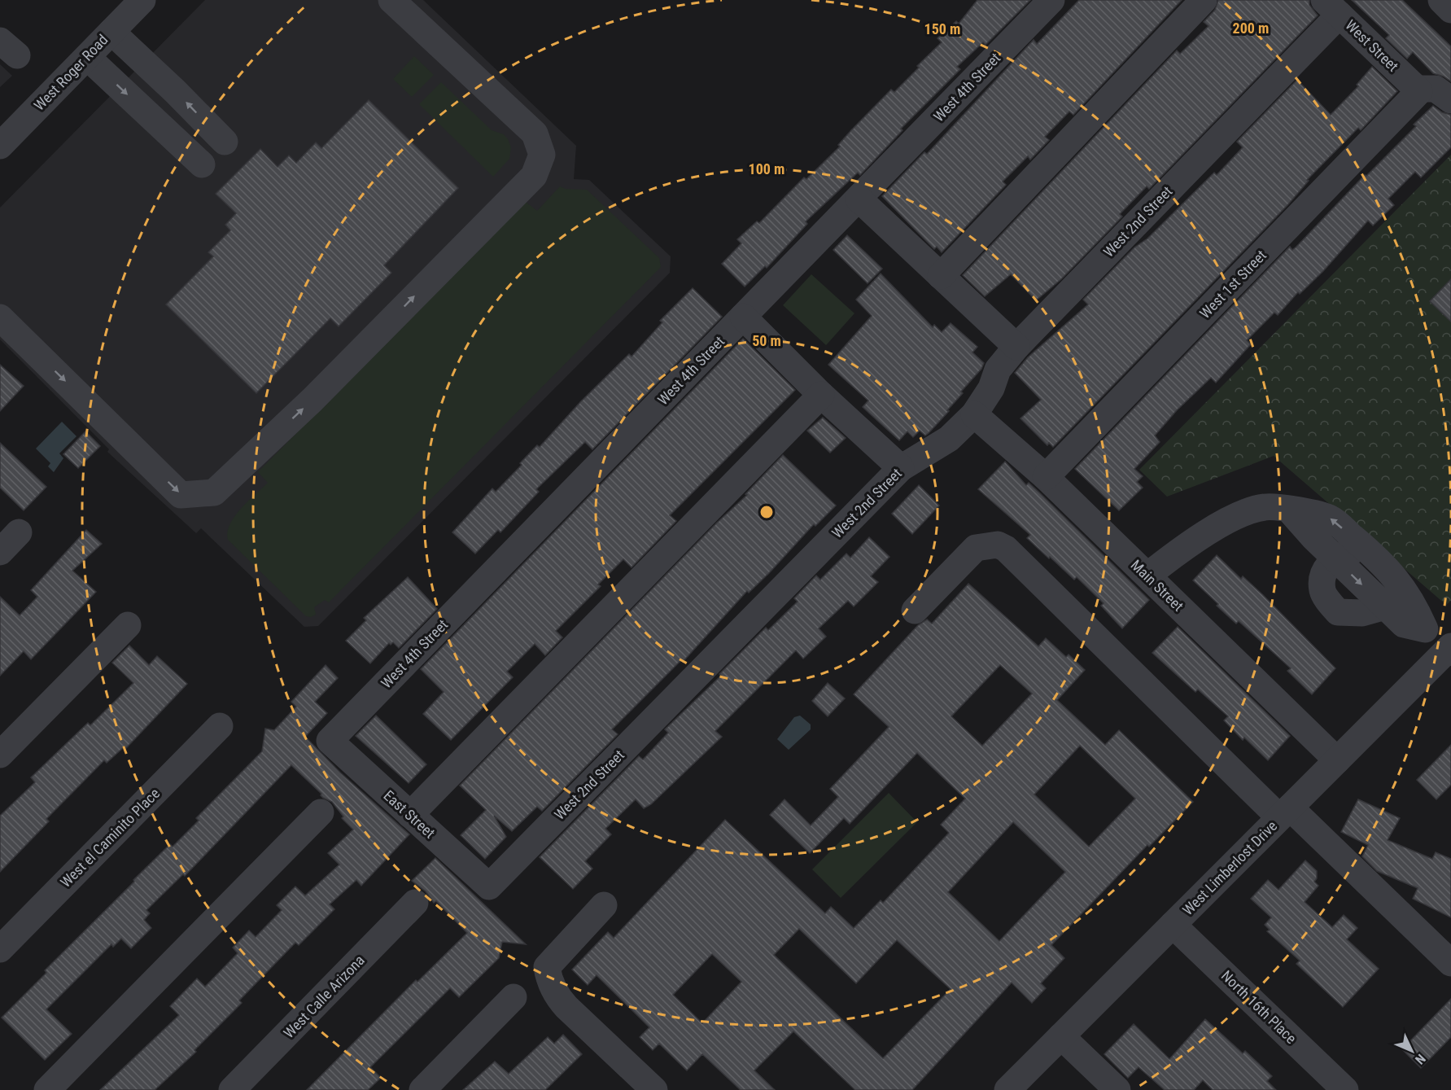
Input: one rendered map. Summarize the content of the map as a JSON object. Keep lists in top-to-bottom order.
{
  "streets": {
    "street": [
      "West Street",
      "West Roger Road",
      "West 4th Street",
      "West 2nd Street",
      "West 1st Street",
      "Main Street",
      "East Street",
      "West el Caminito Place",
      "West Limberlost Drive",
      "West Calle Arizona",
      "North 16th Place"
    ]
  },
  "crossings": [
    ["West Street", "West 2nd Street"],
    ["West Street", "West 1st Street"],
    ["West 4th Street", "East Street"],
    ["West 2nd Street", "Main Street"],
    ["West 2nd Street", "East Street"],
    ["West 1st Street", "Main Street"],
    ["Main Street", "West Limberlost Drive"],
    ["West Limberlost Drive", "North 16th Place"]
  ],
  "north": "bottom right",
  "rings": [
    "200 m",
    "150 m",
    "100 m",
    "50 m"
  ]
}
